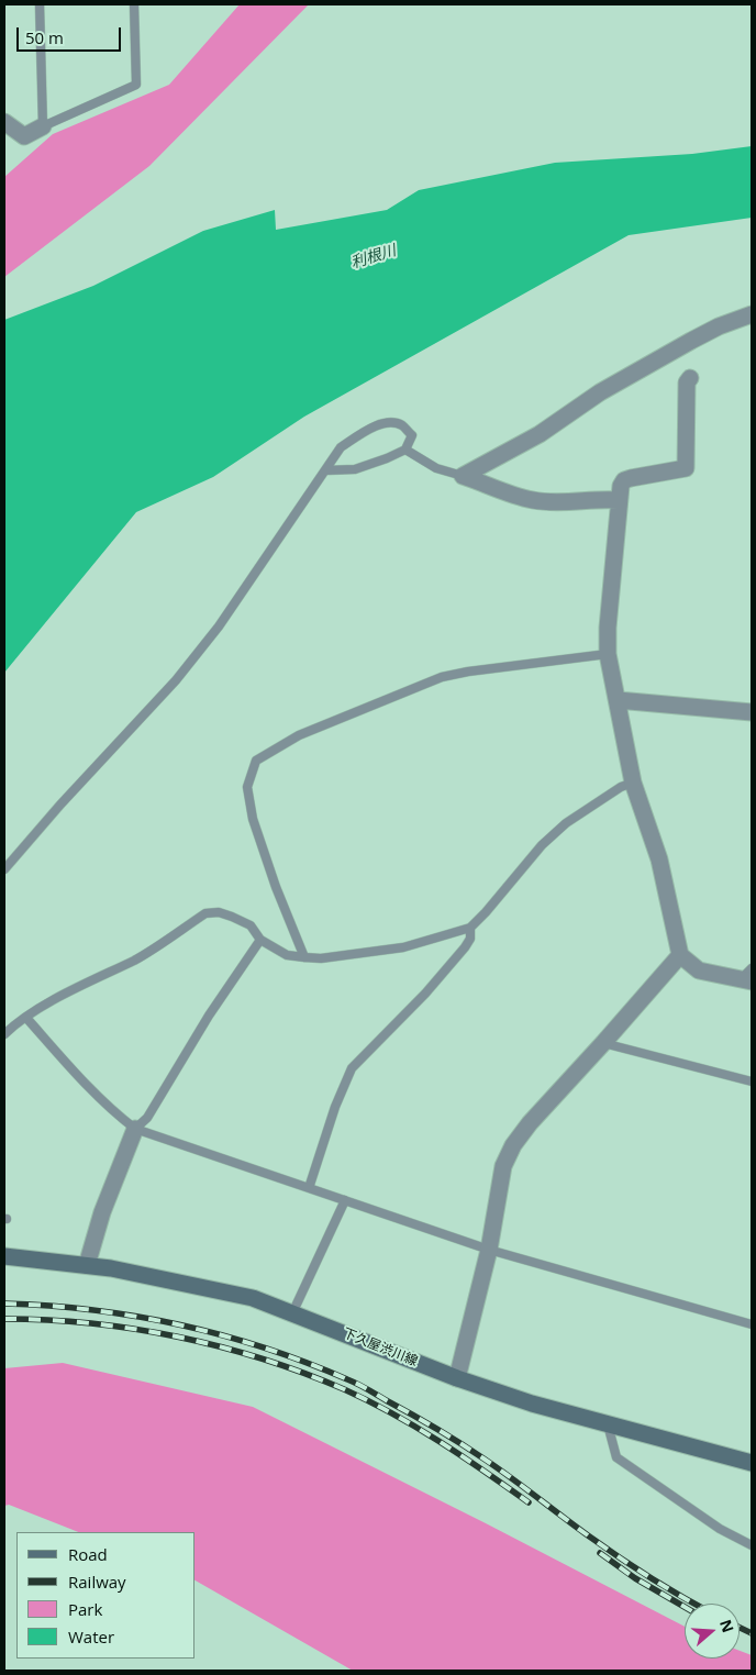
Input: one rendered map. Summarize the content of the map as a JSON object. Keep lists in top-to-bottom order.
{
  "streets": {
    "main road": ["下久屋渋川線"]
  },
  "water": ["利根川"],
  "legend": [
    "Road",
    "Railway",
    "Park",
    "Water"
  ],
  "scale_bar": "50 m",
  "north": "right"
}
